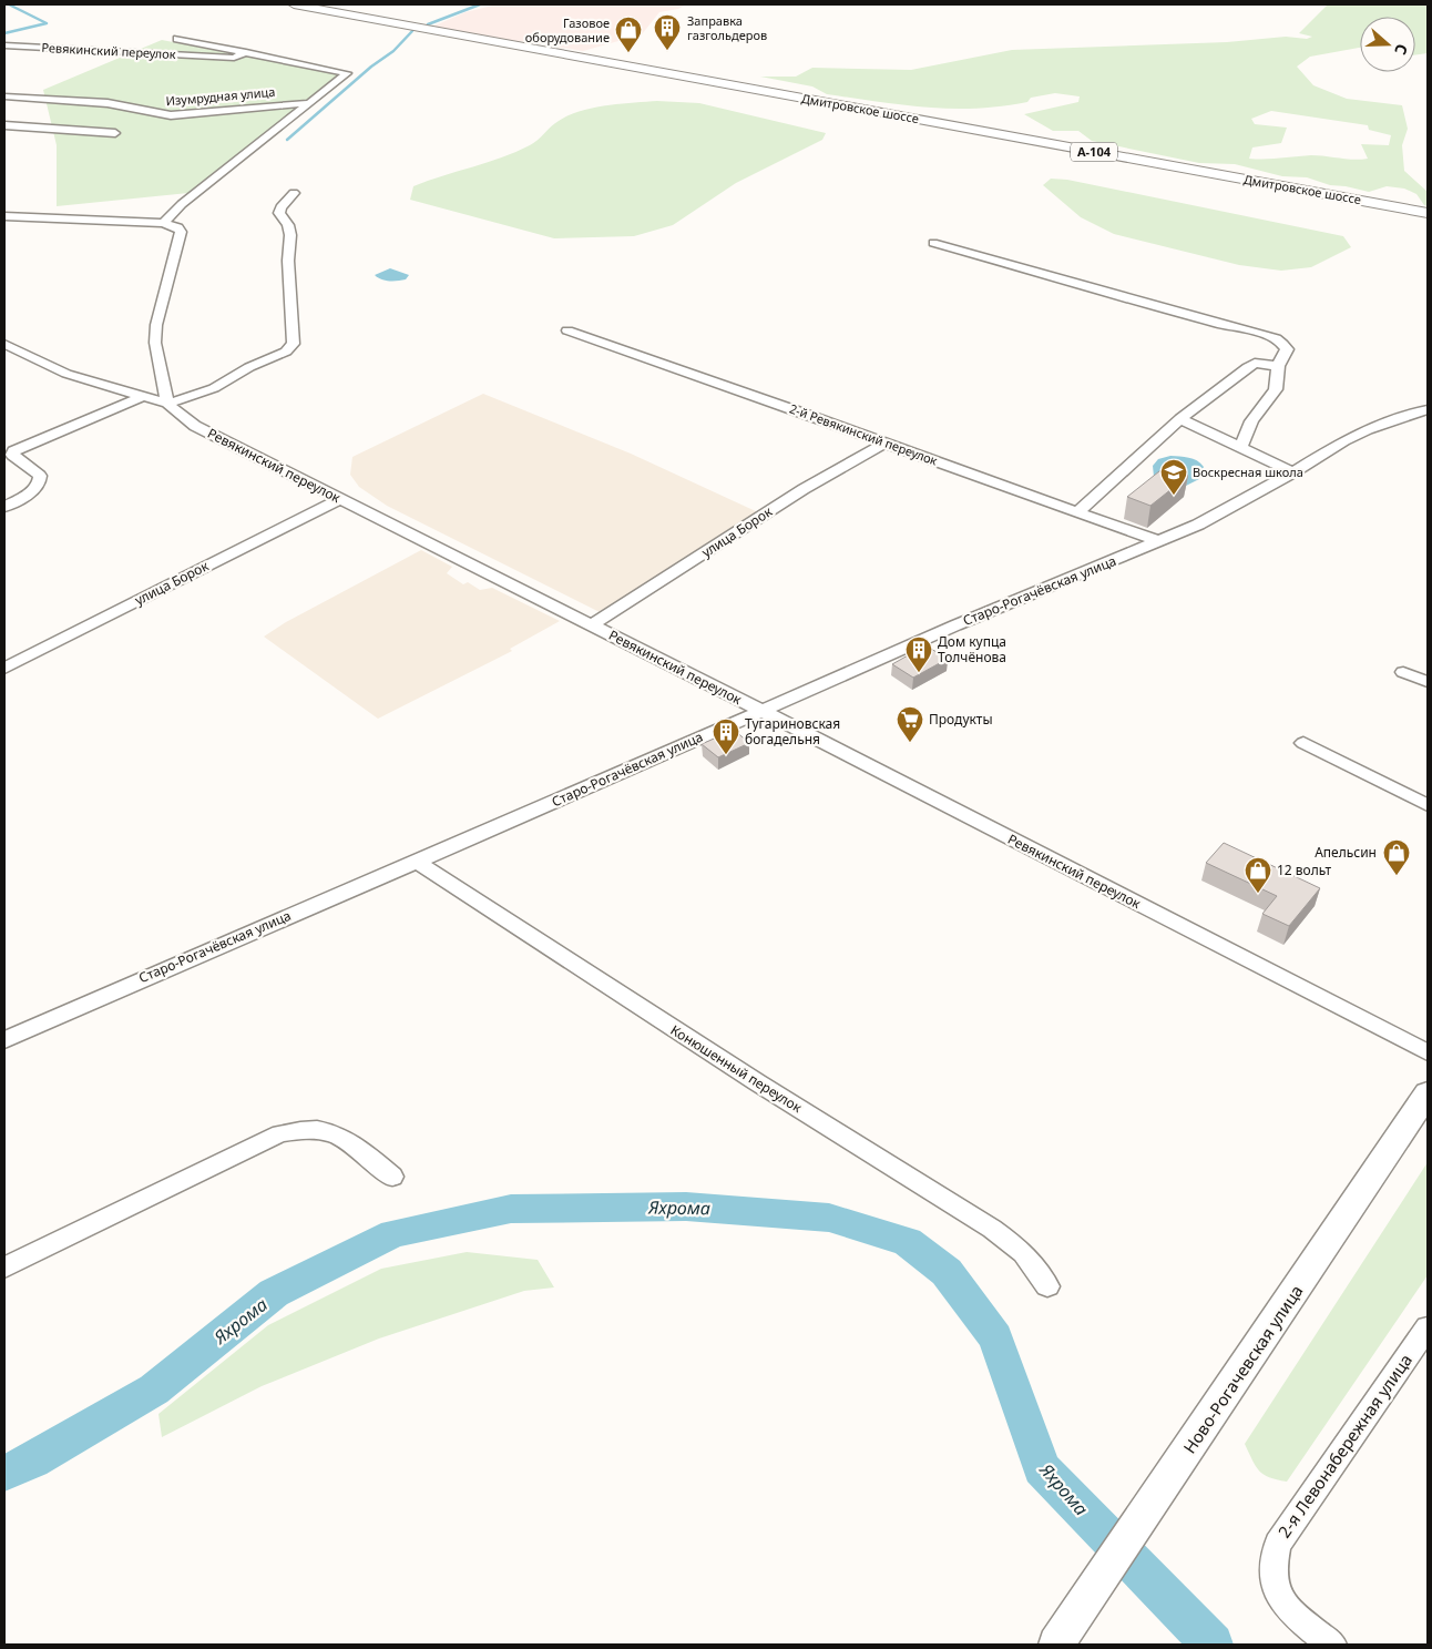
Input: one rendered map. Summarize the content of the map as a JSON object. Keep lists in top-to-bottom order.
{
  "streets": {
    "highway": ["Дмитровское шоссе", "А-104"],
    "main road": ["Ново-Рогачевская улица"],
    "street": [
      "Ревякинский переулок",
      "Изумрудная улица",
      "2-й Ревякинский переулок",
      "улица Борок",
      "Старо-Рогачёвская улица",
      "Конюшенный переулок",
      "2-я Левонабережная улица"
    ]
  },
  "crossings": [
    ["Ревякинский переулок", "улица Борок"],
    ["Ревякинский переулок", "Старо-Рогачёвская улица"],
    ["2-й Ревякинский переулок", "улица Борок"],
    ["2-й Ревякинский переулок", "Старо-Рогачёвская улица"],
    ["Старо-Рогачёвская улица", "Конюшенный переулок"]
  ],
  "water": ["Яхрома"],
  "places": {
    "building": ["Заправка газгольдеров", "Дом купца Толчёнова", "Тугариновская богадельня"],
    "shop": ["Газовое оборудование", "Апельсин", "12 вольт"],
    "school or university": ["Воскресная школа"],
    "supermarket": ["Продукты"]
  },
  "north": "right"
}
